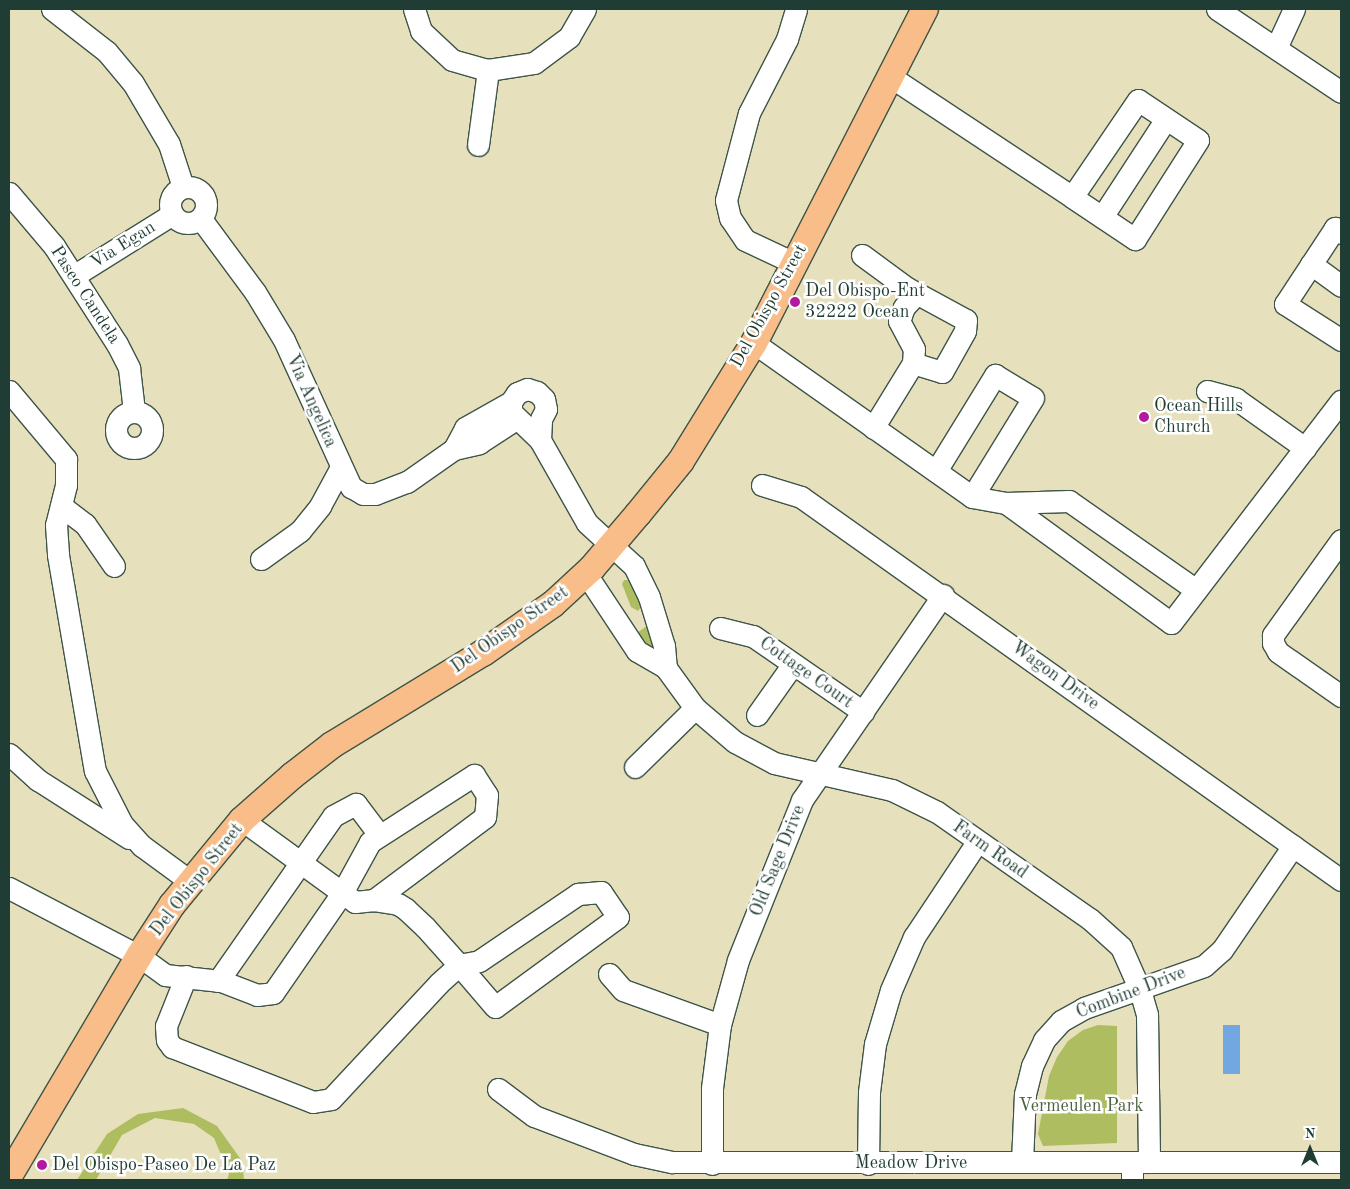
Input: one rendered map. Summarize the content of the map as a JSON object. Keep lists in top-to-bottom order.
{
  "streets": {
    "main road": ["Del Obispo Street"],
    "street": [
      "Via Egan",
      "Paseo Candela",
      "Via Angelica",
      "Cottage Court",
      "Wagon Drive",
      "Farm Road",
      "Old Sage Drive",
      "Combine Drive",
      "Meadow Drive"
    ]
  },
  "crossings": [
    ["Via Egan", "Paseo Candela"],
    ["Via Egan", "Via Angelica"],
    ["Del Obispo Street", "Farm Road"],
    ["Via Angelica", "Farm Road"],
    ["Cottage Court", "Old Sage Drive"],
    ["Wagon Drive", "Old Sage Drive"],
    ["Wagon Drive", "Combine Drive"],
    ["Farm Road", "Old Sage Drive"],
    ["Farm Road", "Combine Drive"],
    ["Farm Road", "Meadow Drive"],
    ["Old Sage Drive", "Meadow Drive"],
    ["Combine Drive", "Meadow Drive"]
  ],
  "parks": ["Vermeulen Park"],
  "places": ["Del Obispo-Ent 32222 Ocean", "Ocean Hills Church", "Del Obispo-Paseo De La Paz"],
  "north": "top"
}
